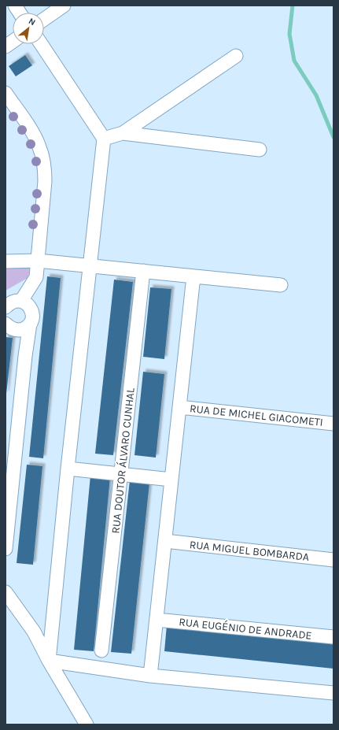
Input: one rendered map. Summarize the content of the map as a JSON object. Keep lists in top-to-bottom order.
{
  "streets": {
    "street": [
      "RUA DE MICHEL GIACOMETI",
      "RUA DOUTOR ÁLVARO CUNHAL",
      "RUA MIGUEL BOMBARDA",
      "RUA EUGÉNIO DE ANDRADE"
    ]
  },
  "north": "top right"
}
